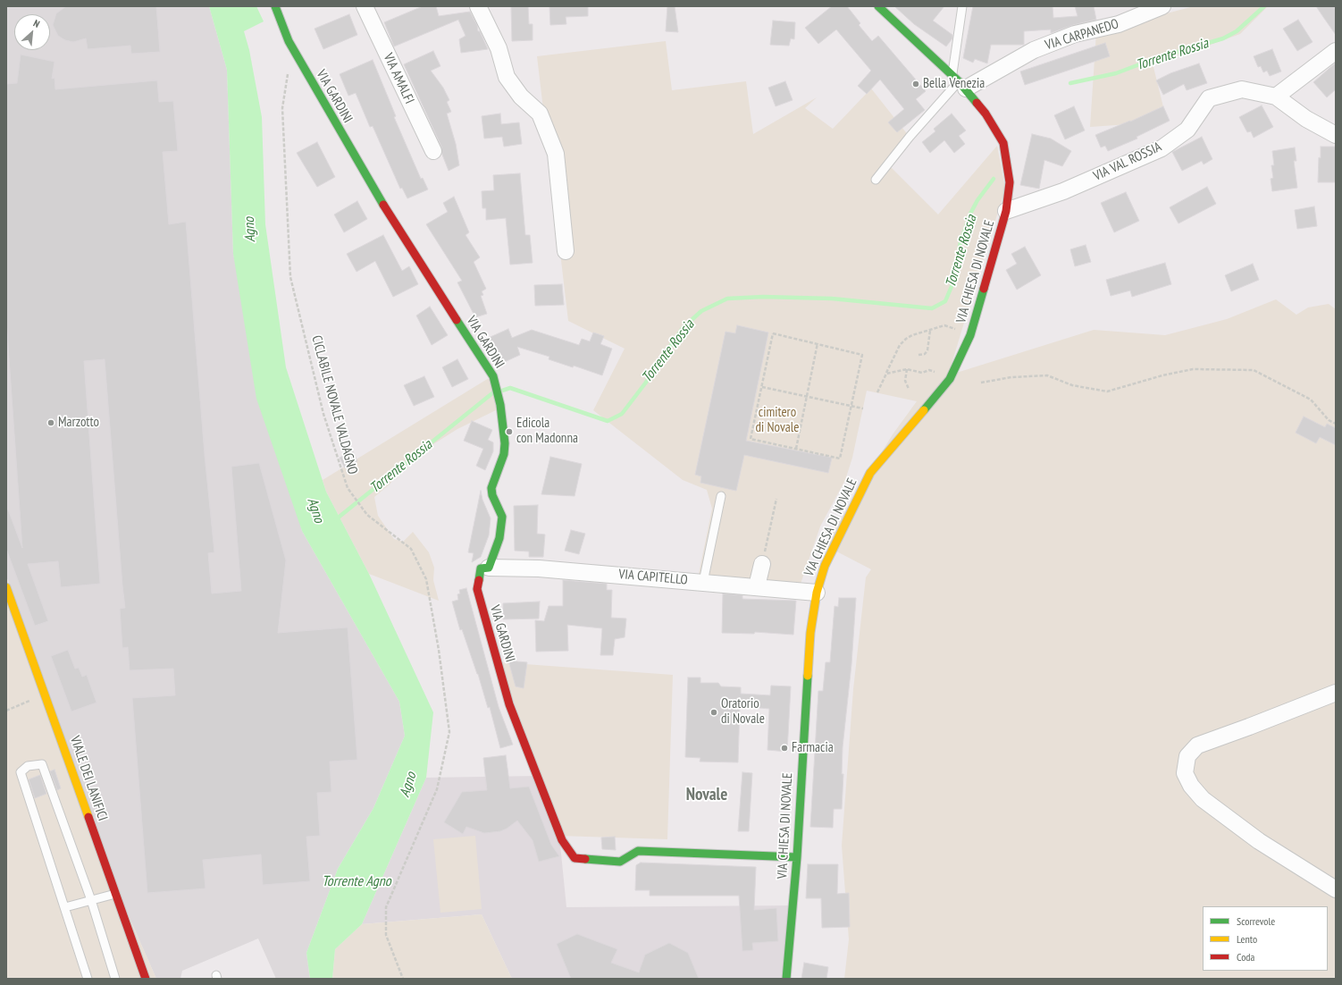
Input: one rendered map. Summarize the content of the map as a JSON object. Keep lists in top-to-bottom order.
{
  "streets": {
    "main road": ["VIA GARDINI", "VIA CHIESA DI NOVALE", "VIALE DEI LANIFICI"],
    "street": [
      "VIA CARPANEDO",
      "VIA AMALFI",
      "VIA VAL ROSSIA",
      "VIA CAPITELLO"
    ],
    "path": ["CICLABILE NOVALE VALDAGNO"]
  },
  "crossings": [
    ["VIA CARPANEDO", "VIA CHIESA DI NOVALE"],
    ["VIA GARDINI", "VIA CHIESA DI NOVALE"],
    ["VIA GARDINI", "CICLABILE NOVALE VALDAGNO"],
    ["VIA GARDINI", "VIA CAPITELLO"],
    ["VIA VAL ROSSIA", "VIA CHIESA DI NOVALE"],
    ["VIA CHIESA DI NOVALE", "VIA CAPITELLO"]
  ],
  "districts": ["Novale"],
  "water": ["Torrente Rossia", "Agno", "Torrente Agno"],
  "parks": ["cimitero di Novale"],
  "places": [
    "Bella Venezia",
    "Marzotto",
    "Edicola con Madonna",
    "Oratorio di Novale",
    "Farmacia"
  ],
  "legend": ["Scorrevole", "Lento", "Coda"],
  "north": "top right"
}
